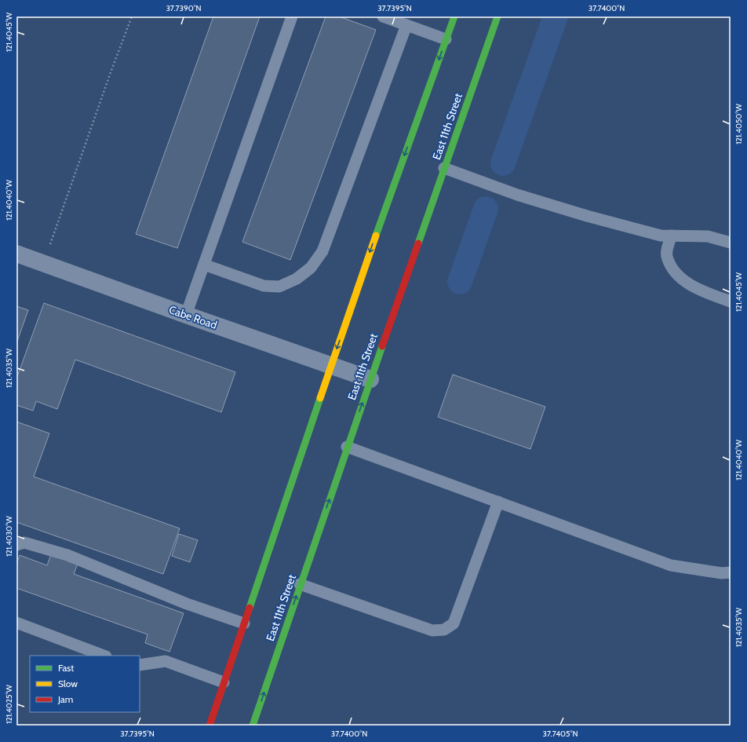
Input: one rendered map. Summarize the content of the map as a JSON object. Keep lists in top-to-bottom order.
{
  "streets": {
    "main road": ["East 11th Street"],
    "street": ["Cabe Road"]
  },
  "crossings": [
    ["East 11th Street", "Cabe Road"]
  ],
  "legend": ["Fast", "Slow", "Jam"],
  "coordinates": [
    "37.7390°N",
    "37.7395°N",
    "37.7400°N",
    "121.4045°W",
    "121.4050°W",
    "121.4040°W",
    "121.4035°W",
    "121.4030°W",
    "121.4025°W",
    "37.7405°N"
  ]
}
